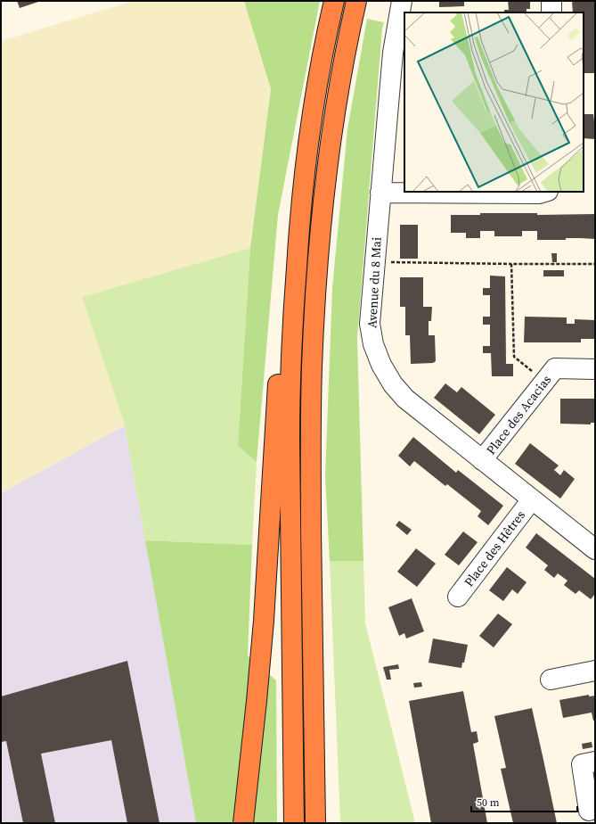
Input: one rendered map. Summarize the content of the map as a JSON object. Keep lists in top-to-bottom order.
{
  "streets": {
    "street": ["Avenue du 8 Mai", "Place des Acacias", "Place des Hêtres"]
  },
  "crossings": [
    ["Avenue du 8 Mai", "Place des Acacias"],
    ["Avenue du 8 Mai", "Place des Hêtres"]
  ],
  "scale_bar": "50 m"
}
